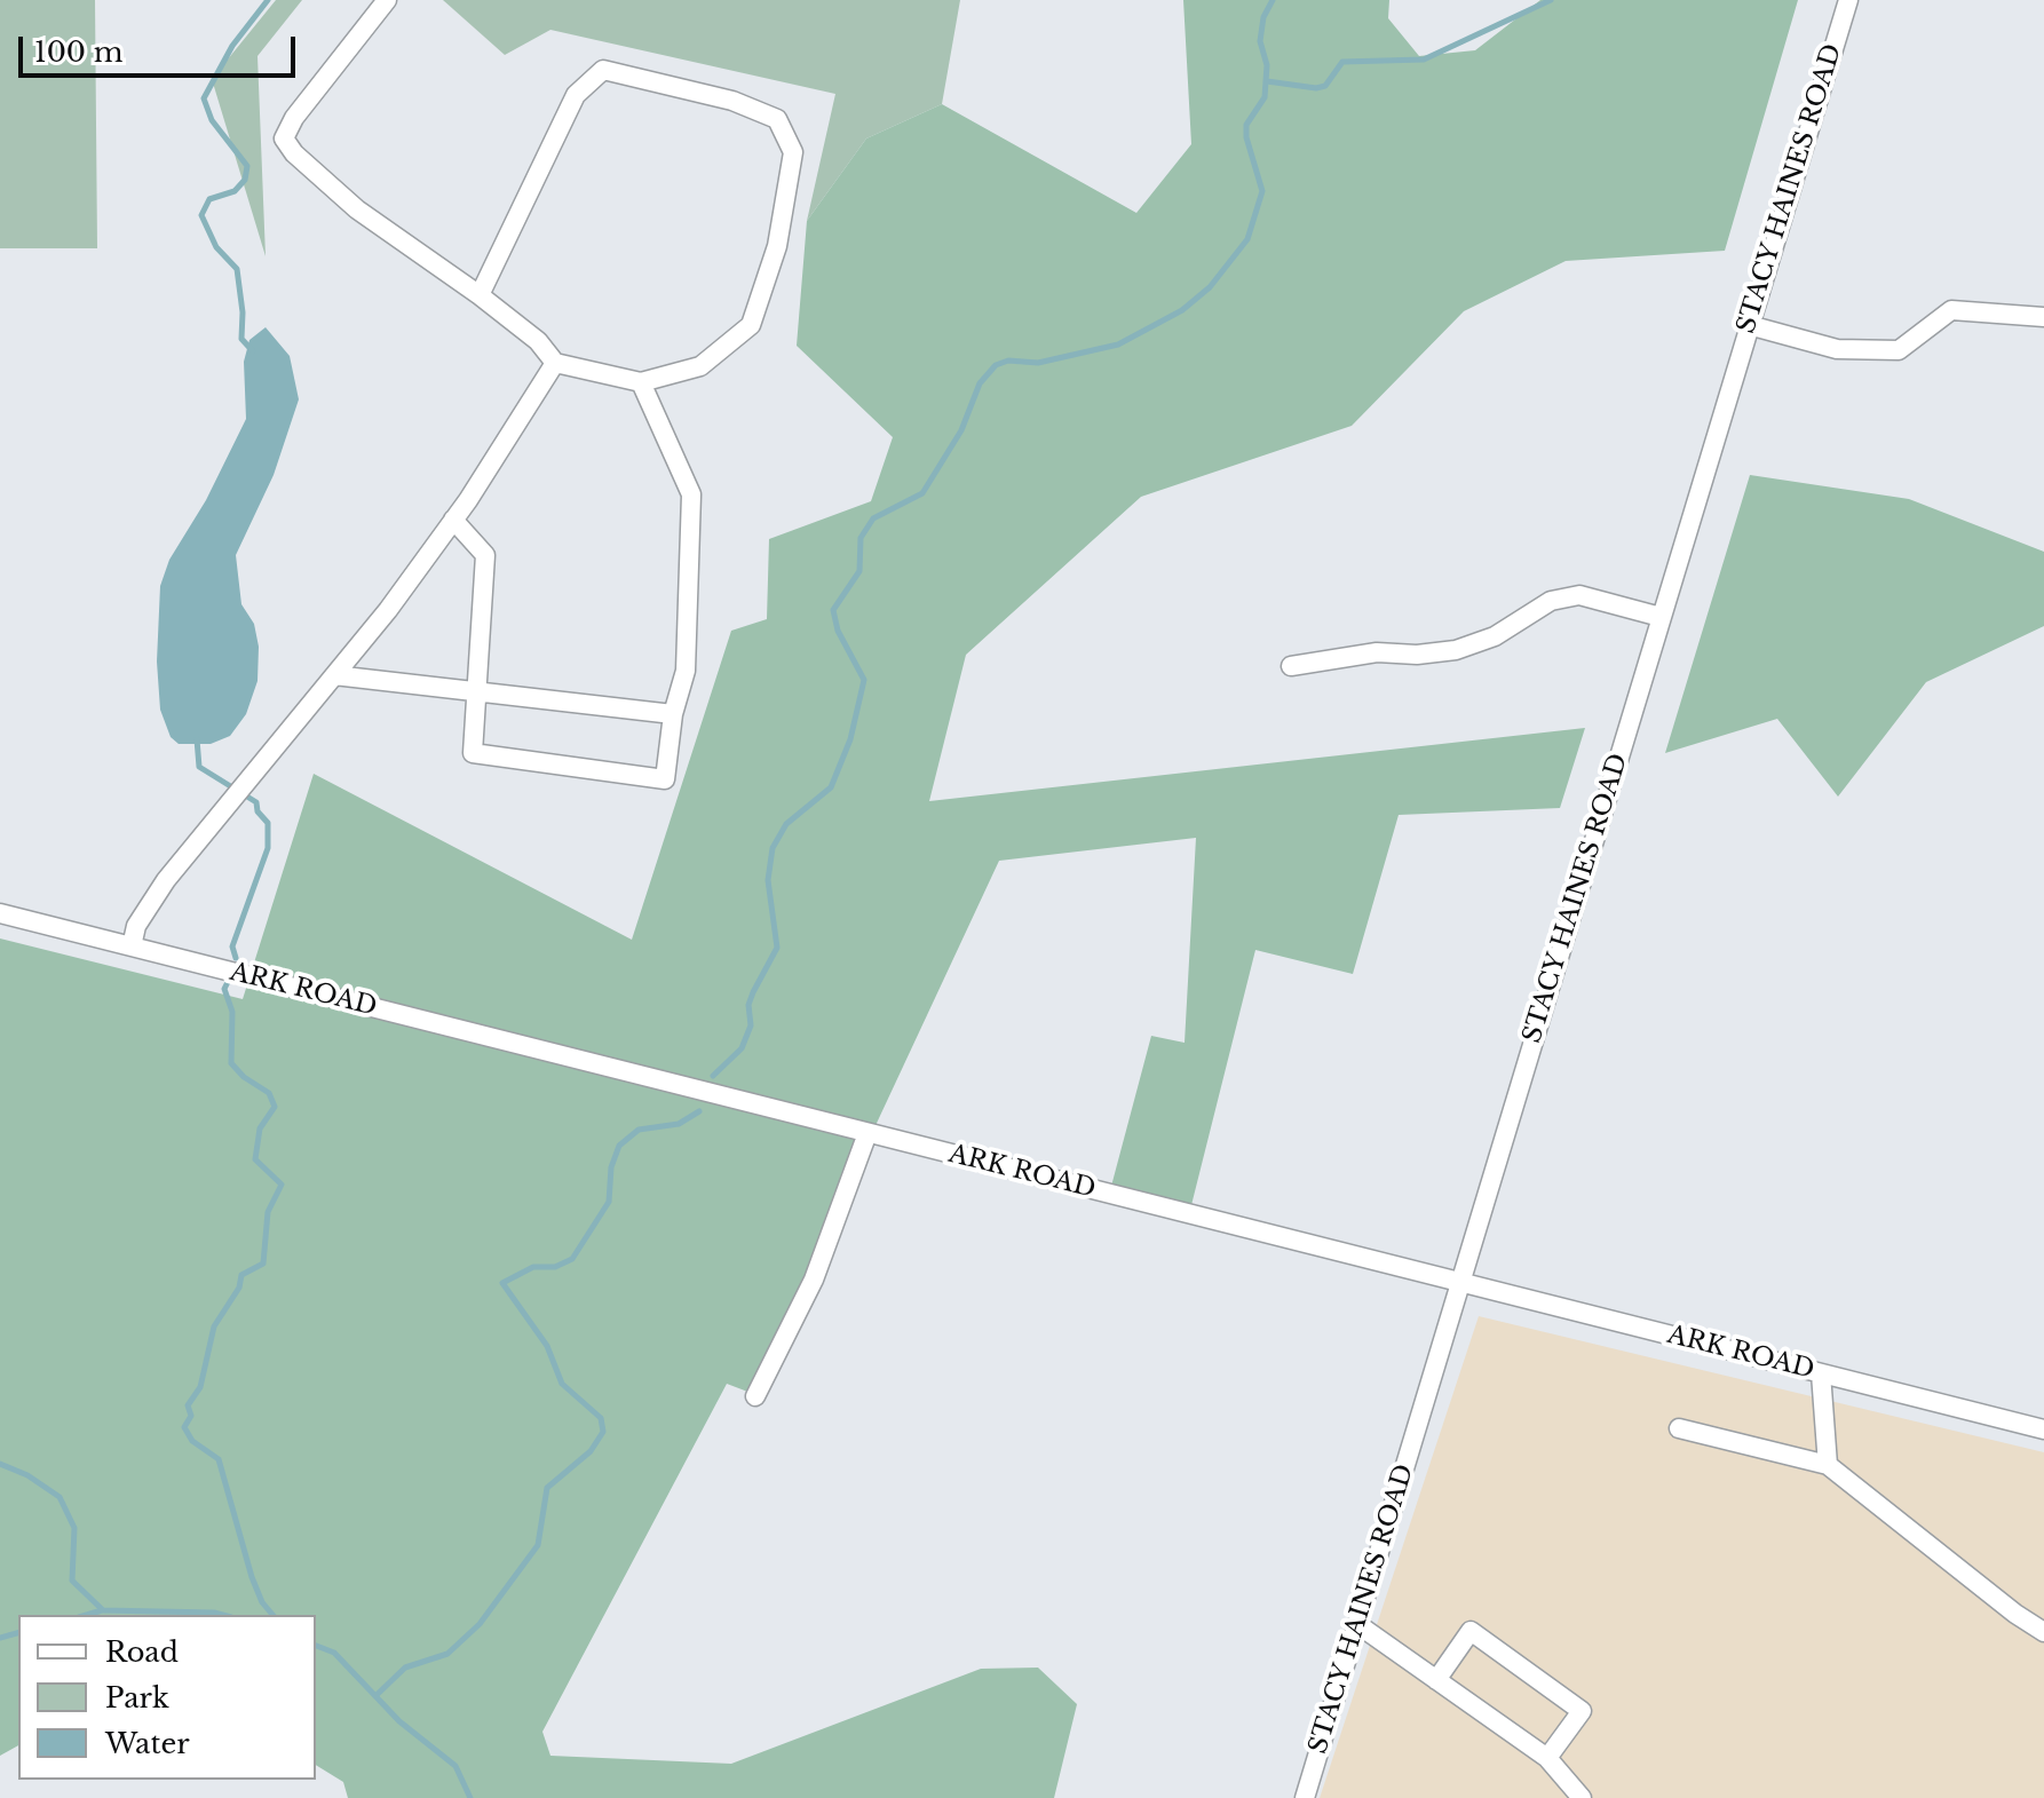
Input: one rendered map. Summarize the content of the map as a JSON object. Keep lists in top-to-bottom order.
{
  "streets": {
    "street": ["STACY HAINES ROAD", "ARK ROAD"]
  },
  "crossings": [
    ["STACY HAINES ROAD", "ARK ROAD"]
  ],
  "legend": ["Road", "Park", "Water"],
  "scale_bar": "100 m"
}
